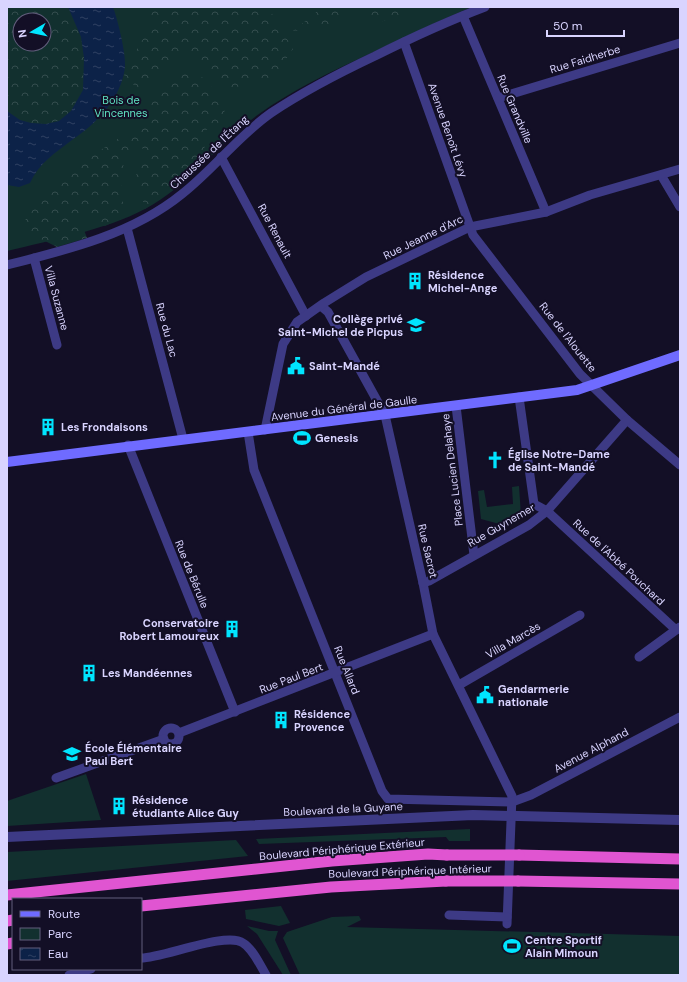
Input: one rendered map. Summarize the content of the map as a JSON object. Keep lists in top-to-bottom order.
{
  "streets": {
    "highway": ["Boulevard Périphérique Extérieur", "Boulevard Périphérique Intérieur"],
    "main road": ["Avenue du Général de Gaulle"],
    "street": [
      "Rue Faidherbe",
      "Rue Grandville",
      "Avenue Benoît Lévy",
      "Chaussée de l'Étang",
      "Rue Renault",
      "Rue Jeanne d'Arc",
      "Villa Suzanne",
      "Rue du Lac",
      "Rue de l'Alouette",
      "Place Lucien Delahaye",
      "Rue Guynemer",
      "Rue Sacrot",
      "Rue de l'Abbé Pouchard",
      "Rue de Bérulle",
      "Villa Marcès",
      "Rue Allard",
      "Rue Paul Bert",
      "Avenue Alphand",
      "Boulevard de la Guyane"
    ]
  },
  "crossings": [
    ["Rue Faidherbe", "Rue Grandville"],
    ["Rue Grandville", "Chaussée de l'Étang"],
    ["Rue Grandville", "Rue Jeanne d'Arc"],
    ["Avenue Benoît Lévy", "Chaussée de l'Étang"],
    ["Avenue Benoît Lévy", "Rue Jeanne d'Arc"],
    ["Avenue Benoît Lévy", "Rue de l'Alouette"],
    ["Chaussée de l'Étang", "Rue Renault"],
    ["Chaussée de l'Étang", "Villa Suzanne"],
    ["Chaussée de l'Étang", "Rue du Lac"],
    ["Rue Renault", "Rue Jeanne d'Arc"],
    ["Rue Jeanne d'Arc", "Rue de l'Alouette"],
    ["Rue Jeanne d'Arc", "Avenue du Général de Gaulle"],
    ["Rue Jeanne d'Arc", "Rue Sacrot"],
    ["Rue du Lac", "Avenue du Général de Gaulle"],
    ["Rue de l'Alouette", "Avenue du Général de Gaulle"],
    ["Rue de l'Alouette", "Rue Guynemer"],
    ["Avenue du Général de Gaulle", "Place Lucien Delahaye"],
    ["Avenue du Général de Gaulle", "Rue Sacrot"],
    ["Avenue du Général de Gaulle", "Rue de Bérulle"],
    ["Avenue du Général de Gaulle", "Rue Allard"],
    ["Place Lucien Delahaye", "Rue Guynemer"],
    ["Rue Guynemer", "Rue Sacrot"],
    ["Rue Guynemer", "Rue de l'Abbé Pouchard"],
    ["Rue Sacrot", "Villa Marcès"],
    ["Rue Sacrot", "Rue Allard"],
    ["Rue Sacrot", "Rue Paul Bert"],
    ["Rue Sacrot", "Avenue Alphand"],
    ["Rue de Bérulle", "Rue Paul Bert"],
    ["Rue Allard", "Rue Paul Bert"],
    ["Rue Allard", "Avenue Alphand"]
  ],
  "parks": ["Bois de Vincennes"],
  "places": {
    "building": [
      "Résidence Michel-Ange",
      "Les Frondaisons",
      "Conservatoire Robert Lamoureux",
      "Les Mandéennes",
      "Résidence Provence",
      "Résidence étudiante Alice Guy"
    ],
    "school or university": ["Collège privé Saint-Michel de Picpus", "École Élémentaire Paul Bert"],
    "public building": ["Saint-Mandé", "Gendarmerie nationale"],
    "sports": ["Genesis", "Centre Sportif Alain Mimoun"],
    "church": ["Église Notre-Dame de Saint-Mandé"]
  },
  "legend": ["Route", "Parc", "Eau"],
  "scale_bar": "50 m",
  "north": "left"
}
